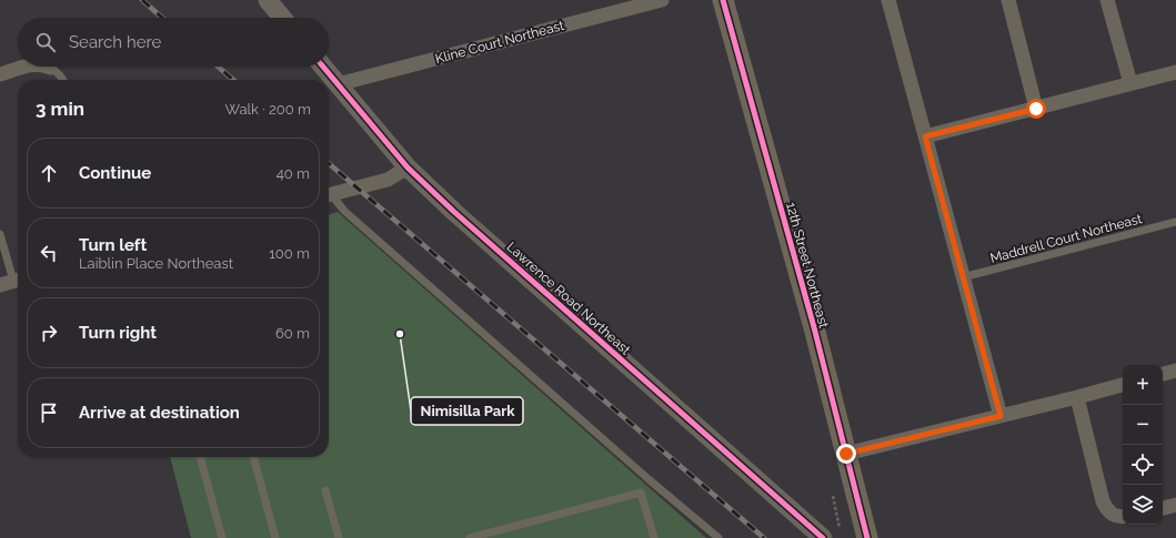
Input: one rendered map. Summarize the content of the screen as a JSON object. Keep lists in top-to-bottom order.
{
  "streets": {
    "main road": ["12th Street Northeast"],
    "street": ["Kline Court Northeast", "Lawrence Road Northeast"],
    "lane": ["Maddrell Court Northeast"]
  },
  "crossings": [
    ["Kline Court Northeast", "Lawrence Road Northeast"]
  ],
  "places": ["Nimisilla Park"],
  "page": {
    "search": "Search here",
    "heading": ["3 min", "Walk · 200 m"],
    "list": [
      ["Continue", "40 m"],
      ["Turn left", "Laiblin Place Northeast", "100 m"],
      ["Turn right", "60 m"],
      "Arrive at destination"
    ],
    "map_buttons": ["+", "−"]
  }
}
